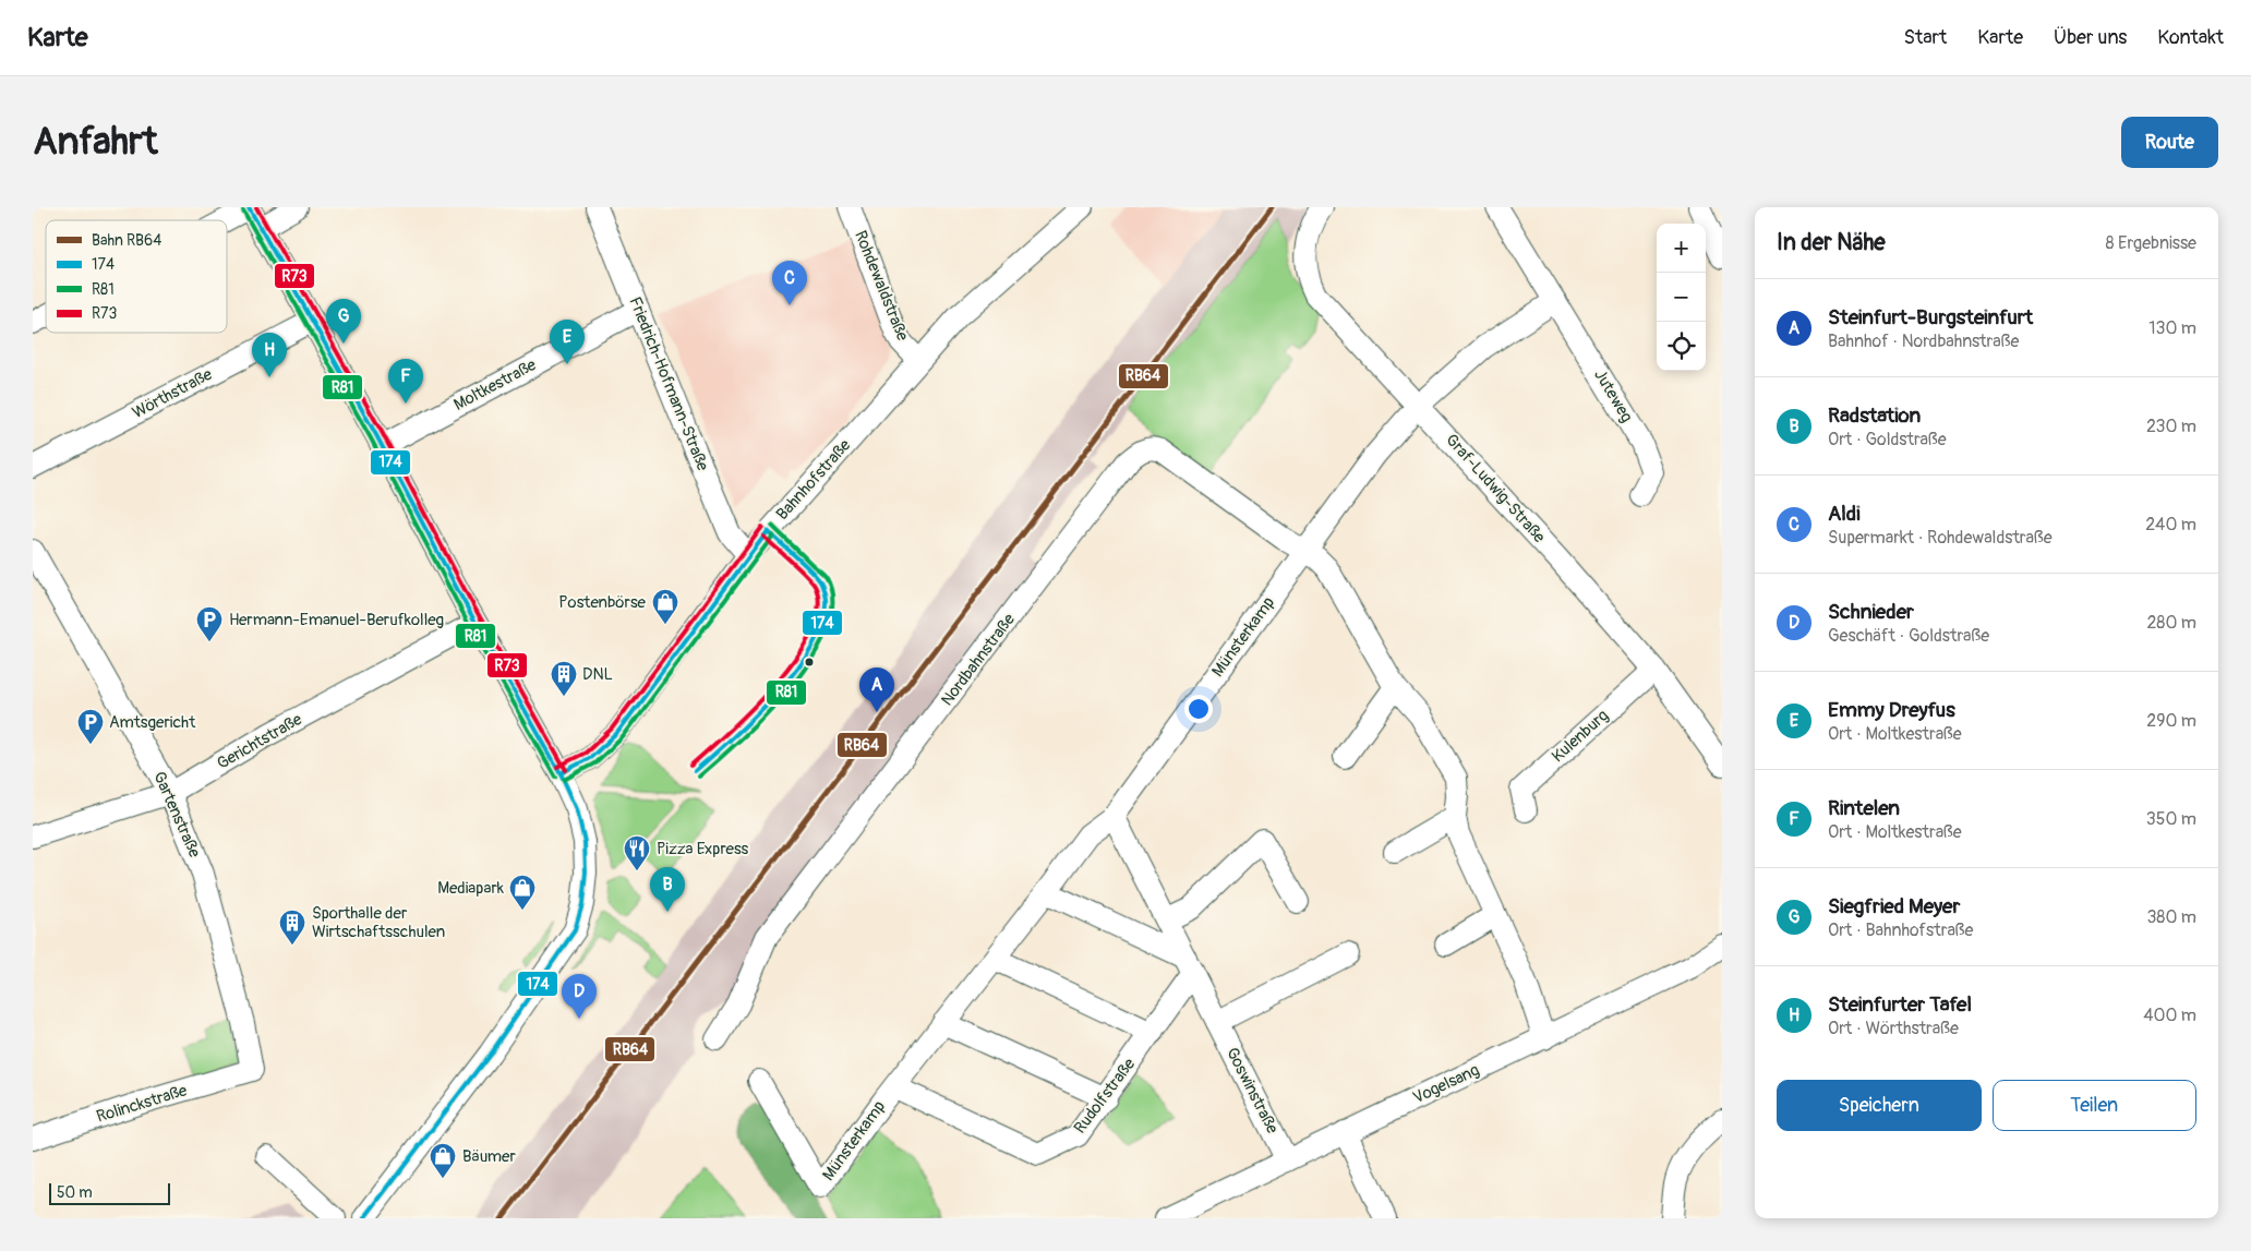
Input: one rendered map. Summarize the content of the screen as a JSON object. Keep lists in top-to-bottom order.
{
  "streets": {
    "street": [
      "Rohdewaldstraße",
      "Friedrich-Hofmann-Straße",
      "Moltkestraße",
      "Wörthstraße",
      "Juteweg",
      "Bahnhofstraße",
      "Graf-Ludwig-Straße",
      "Münsterkamp",
      "Nordbahnstraße",
      "Kulenburg",
      "Gerichtstraße",
      "Gartenstraße",
      "Vogelsang",
      "Goswinstraße",
      "Rudolfstraße",
      "Rolinckstraße"
    ]
  },
  "crossings": [
    ["Rohdewaldstraße", "Bahnhofstraße"],
    ["Friedrich-Hofmann-Straße", "Moltkestraße"],
    ["Friedrich-Hofmann-Straße", "Bahnhofstraße"],
    ["Graf-Ludwig-Straße", "Münsterkamp"],
    ["Graf-Ludwig-Straße", "Kulenburg"],
    ["Münsterkamp", "Nordbahnstraße"],
    ["Münsterkamp", "Goswinstraße"],
    ["Münsterkamp", "Rudolfstraße"],
    ["Gerichtstraße", "Gartenstraße"],
    ["Gartenstraße", "Rolinckstraße"],
    ["Vogelsang", "Goswinstraße"],
    ["Goswinstraße", "Rudolfstraße"]
  ],
  "places": {
    "shop": ["Postenbörse", "Mediapark", "Bäumer"],
    "parking": ["Hermann-Emanuel-Berufkolleg", "Amtsgericht"],
    "building": ["DNL", "Sporthalle der Wirtschaftsschulen"],
    "restaurant": ["Pizza Express"]
  },
  "lines": [
    "rail line RB64",
    "transit line 174",
    "transit line R73",
    "transit line R81"
  ],
  "legend": [
    "Bahn RB64",
    "174",
    "R81",
    "R73"
  ],
  "scale_bar": "50 m",
  "page": {
    "header": "Karte",
    "nav": [
      "Start",
      "Karte",
      "Über uns",
      "Kontakt"
    ],
    "buttons": [
      "Route",
      ["Speichern", "Teilen"]
    ],
    "title": "Anfahrt",
    "heading": ["In der Nähe", "8 Ergebnisse"],
    "map_buttons": ["+", "−"],
    "pins": [
      "C",
      "G",
      "E",
      "H",
      "F",
      "A",
      "B",
      "D"
    ],
    "list": [
      {
        "mark": "A",
        "name": "Steinfurt-Burgsteinfurt",
        "note": "Bahnhof · Nordbahnstraße",
        "value": "130 m"
      },
      {
        "mark": "B",
        "name": "Radstation",
        "note": "Ort · Goldstraße",
        "value": "230 m"
      },
      {
        "mark": "C",
        "name": "Aldi",
        "note": "Supermarkt · Rohdewaldstraße",
        "value": "240 m"
      },
      {
        "mark": "D",
        "name": "Schnieder",
        "note": "Geschäft · Goldstraße",
        "value": "280 m"
      },
      {
        "mark": "E",
        "name": "Emmy Dreyfus",
        "note": "Ort · Moltkestraße",
        "value": "290 m"
      },
      {
        "mark": "F",
        "name": "Rintelen",
        "note": "Ort · Moltkestraße",
        "value": "350 m"
      },
      {
        "mark": "G",
        "name": "Siegfried Meyer",
        "note": "Ort · Bahnhofstraße",
        "value": "380 m"
      },
      {
        "mark": "H",
        "name": "Steinfurter Tafel",
        "note": "Ort · Wörthstraße",
        "value": "400 m"
      }
    ],
    "scale": "50 m"
  }
}
